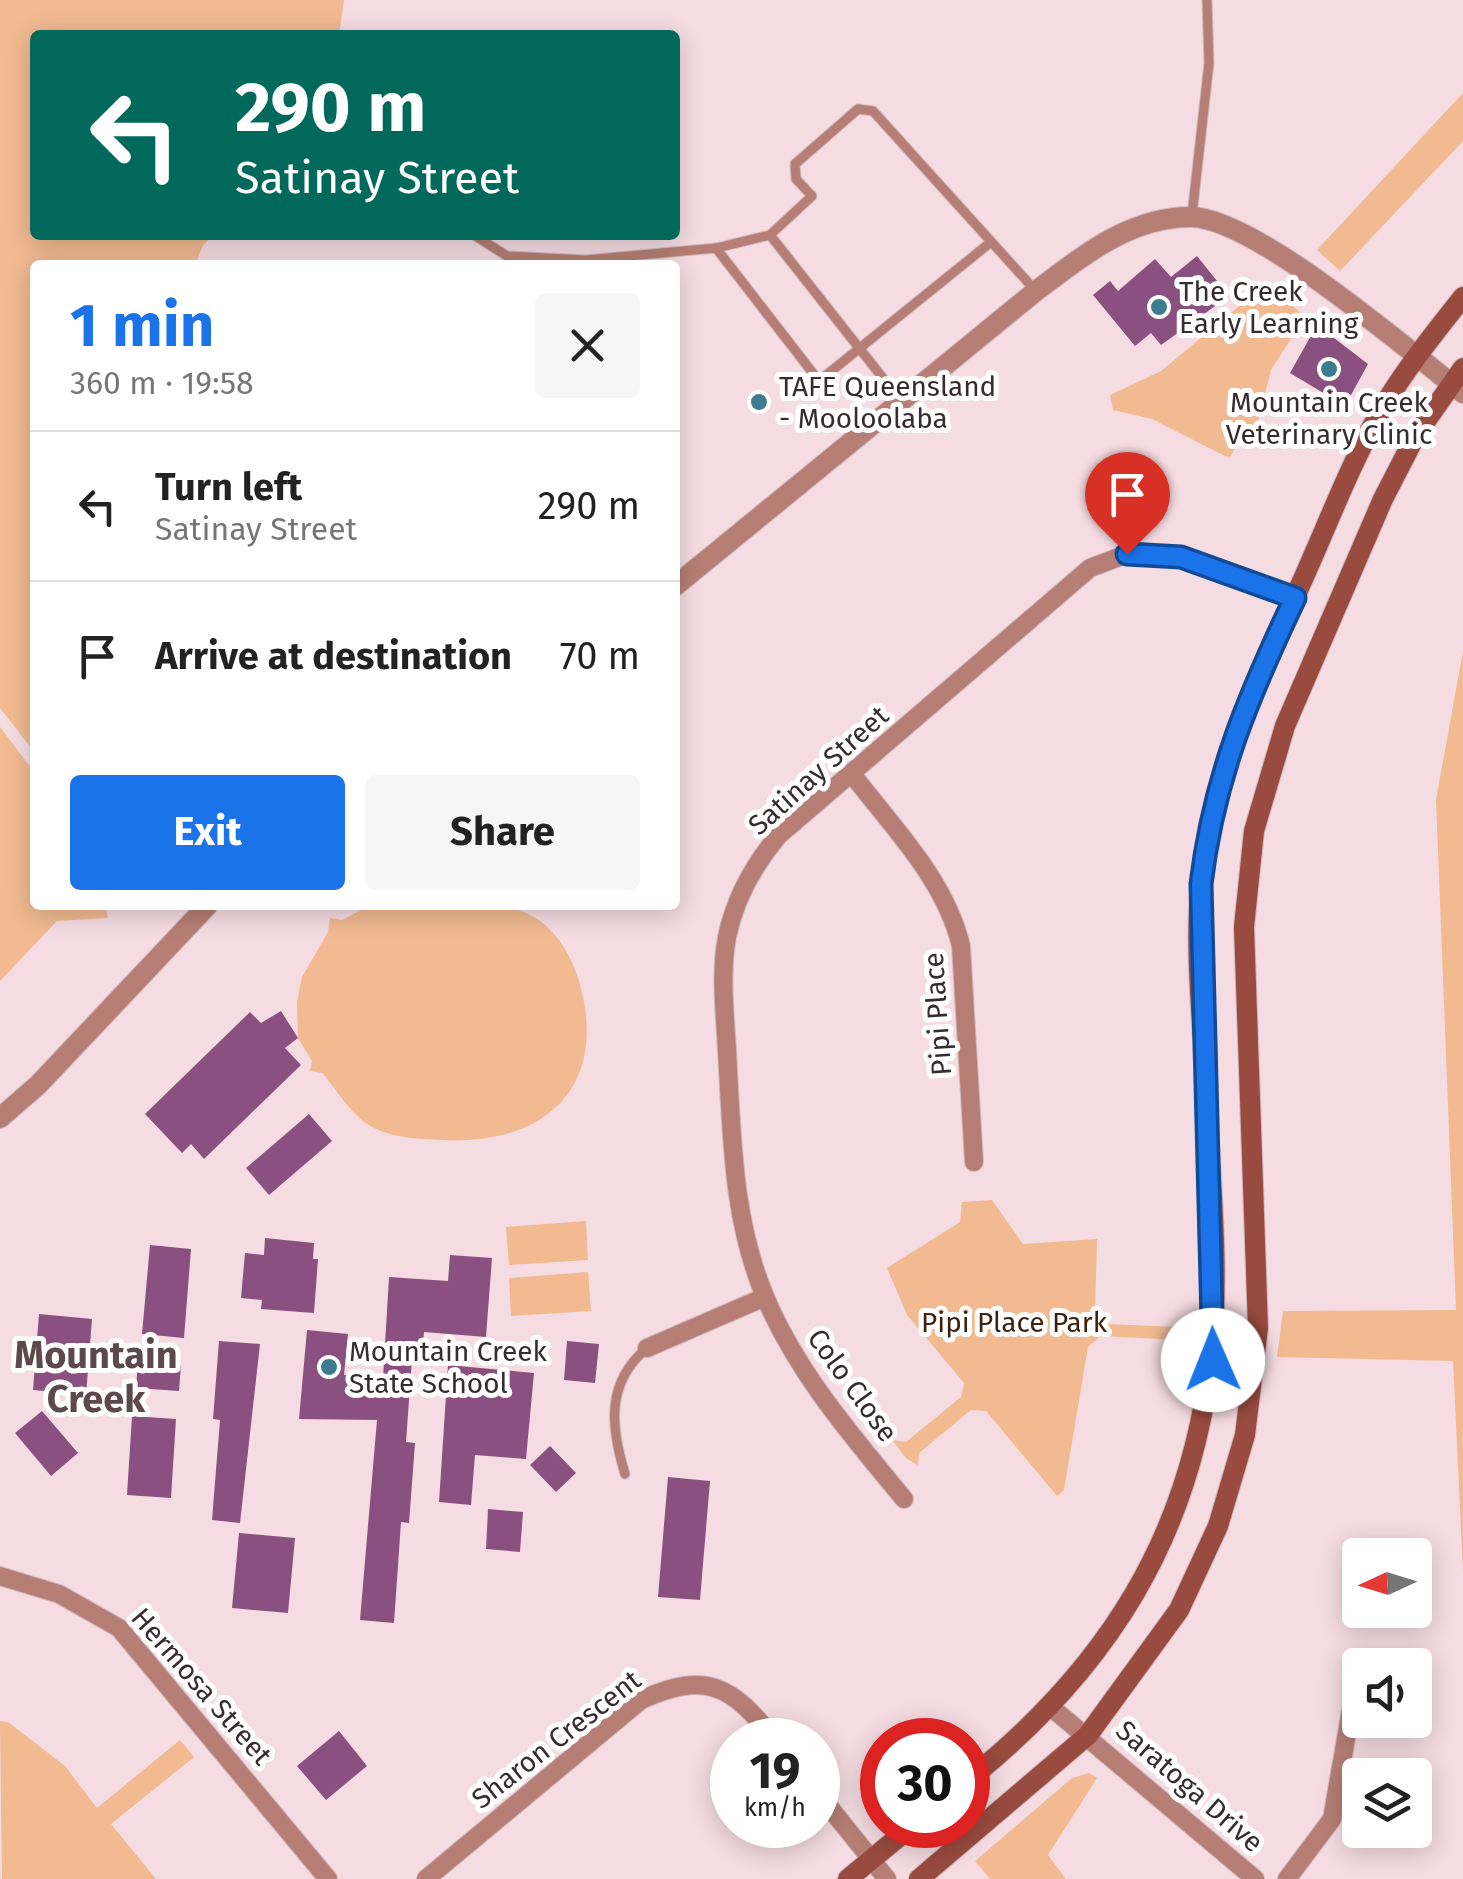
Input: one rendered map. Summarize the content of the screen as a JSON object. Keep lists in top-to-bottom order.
{
  "streets": {
    "street": [
      "Satinay Street",
      "Pipi Place",
      "Colo Close",
      "Hermosa Street",
      "Sharon Crescent",
      "Saratoga Drive"
    ]
  },
  "crossings": [
    ["Satinay Street", "Pipi Place"],
    ["Satinay Street", "Colo Close"]
  ],
  "districts": ["Mountain Creek"],
  "parks": ["Pipi Place Park"],
  "places": [
    "The Creek Early Learning",
    "Mountain Creek Veterinary Clinic",
    "TAFE Queensland - Mooloolaba",
    "Mountain Creek State School"
  ],
  "north": "left",
  "page": {
    "turn": ["290 m", "Satinay Street"],
    "heading": ["1 min", "360 m · 19:58"],
    "list": [
      {
        "name": "Turn left",
        "note": "Satinay Street",
        "value": "290 m"
      },
      {
        "name": "Arrive at destination",
        "value": "70 m"
      }
    ],
    "buttons": ["Exit", "Share"],
    "speed": "19 km/h",
    "limit": "30"
  }
}
